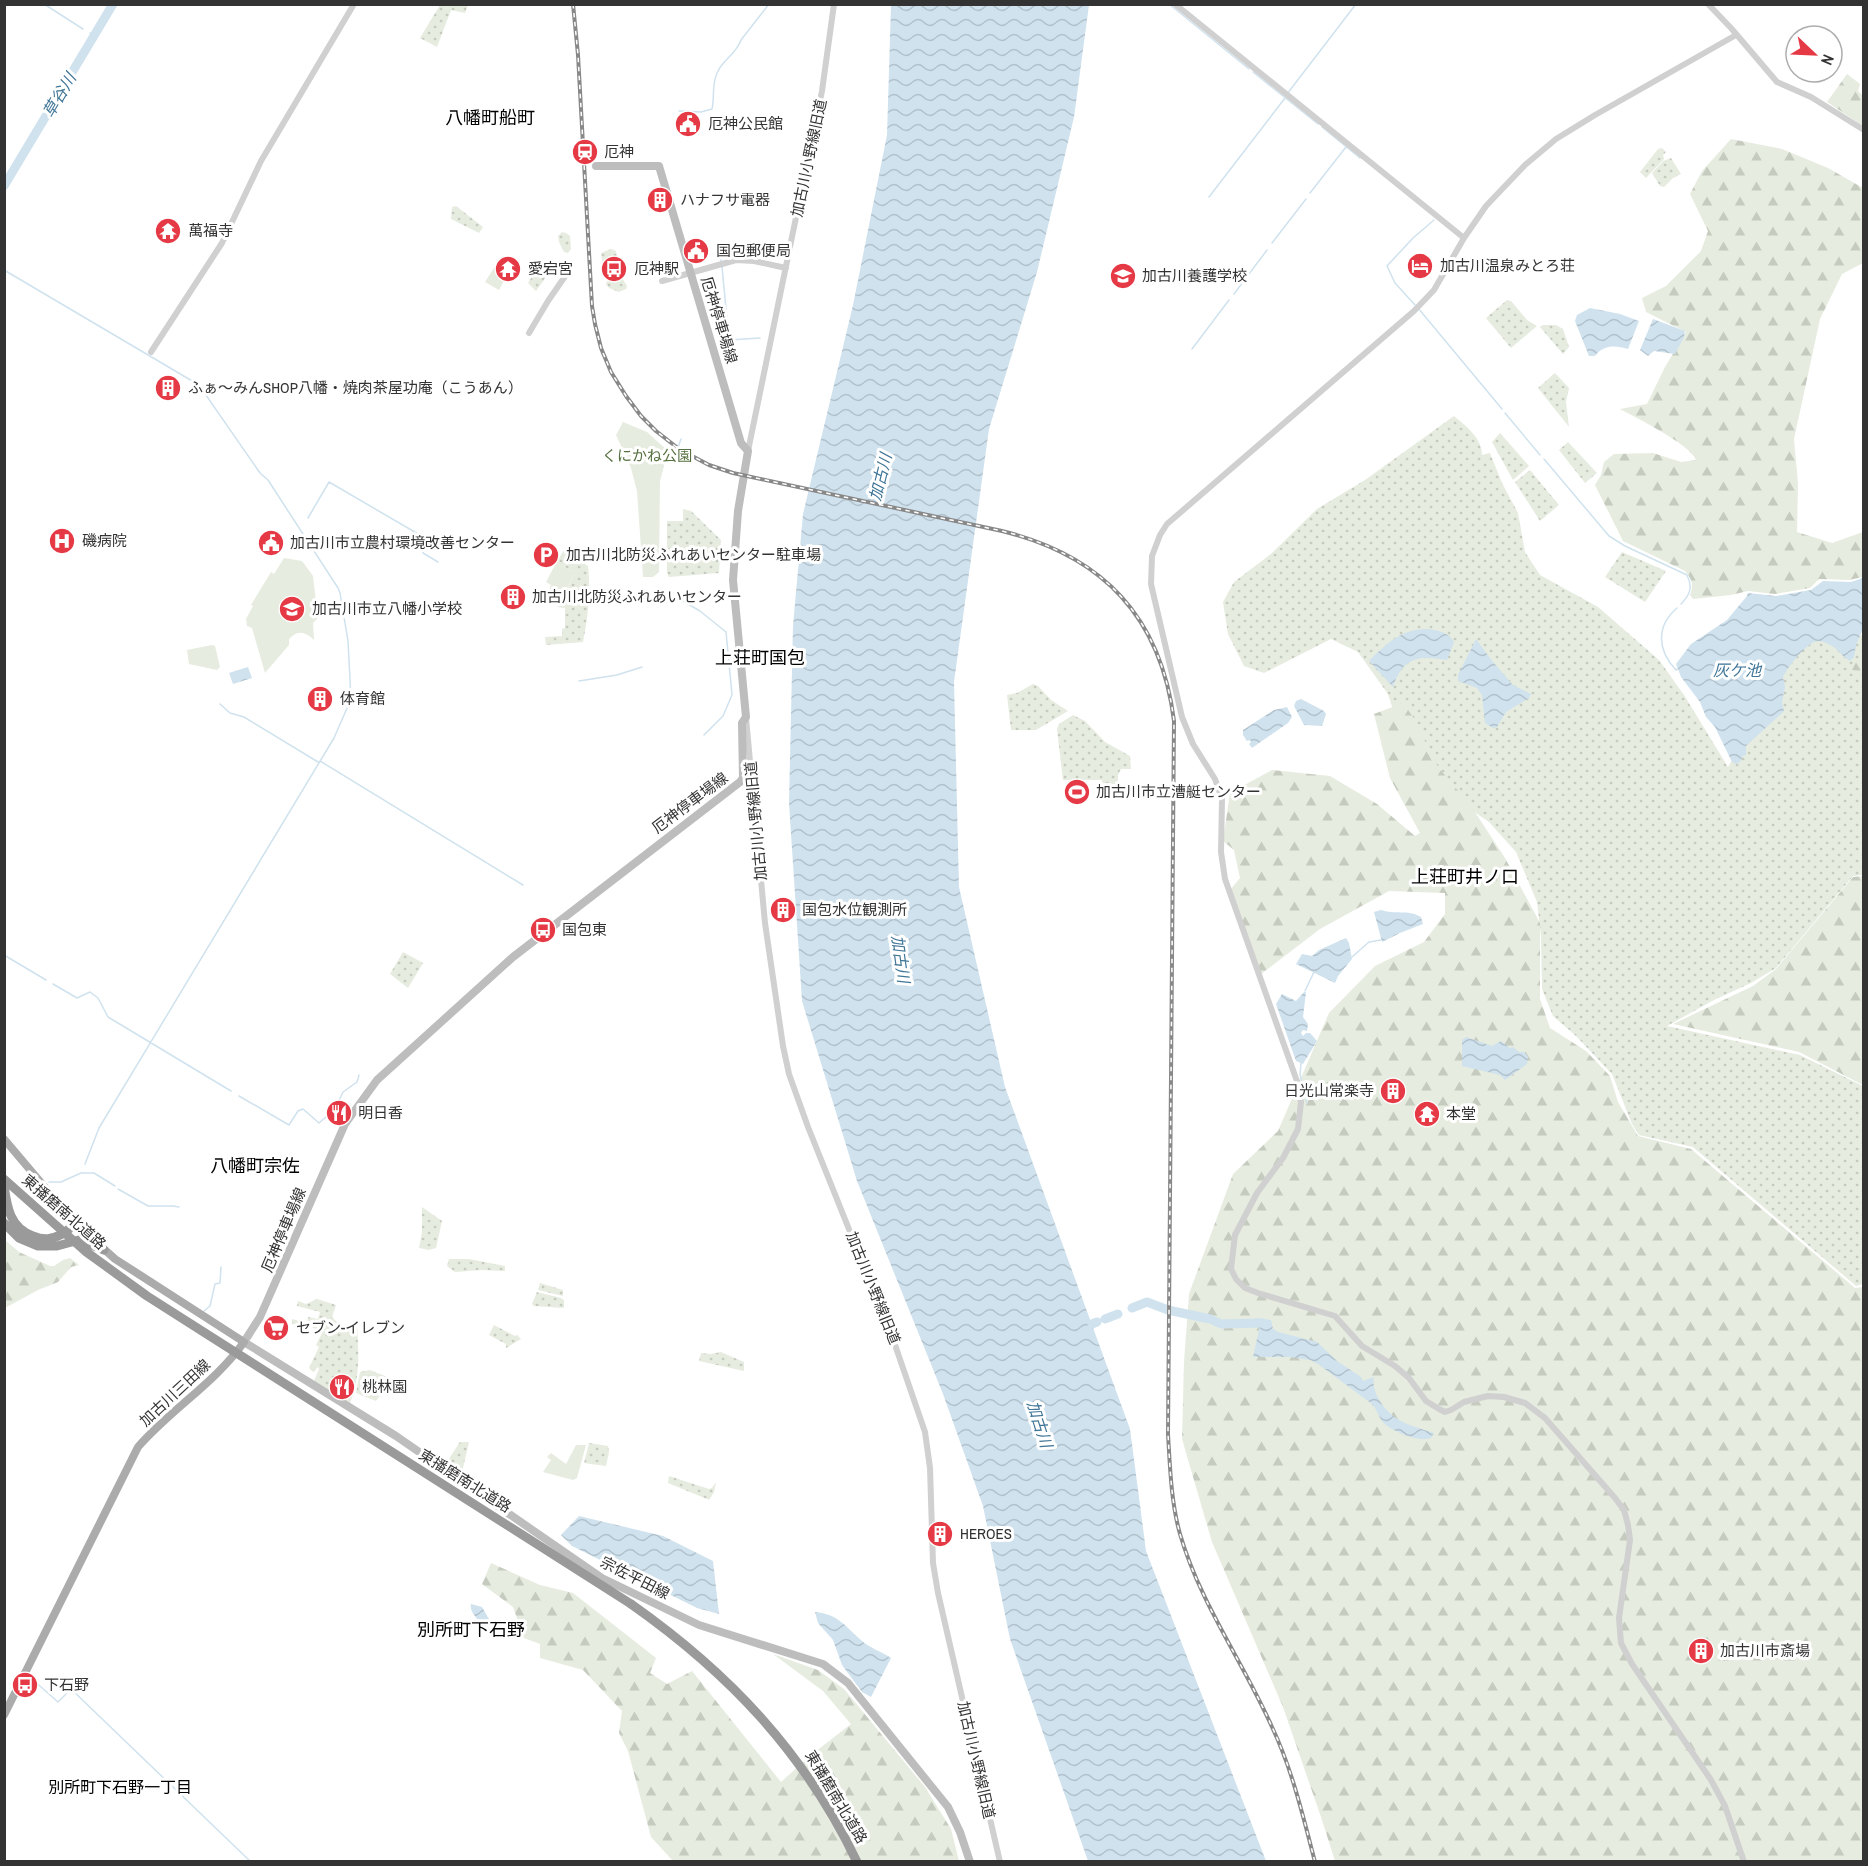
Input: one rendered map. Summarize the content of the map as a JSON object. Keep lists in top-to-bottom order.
{
  "streets": {
    "highway": ["東播磨南北道路"],
    "main road": ["厄神停車場線", "加古川三田線", "宗佐平田線"],
    "street": ["加古川小野線旧道"]
  },
  "crossings": [
    ["加古川小野線旧道", "厄神停車場線"],
    ["厄神停車場線", "加古川三田線"],
    ["厄神停車場線", "宗佐平田線"],
    ["加古川三田線", "宗佐平田線"]
  ],
  "districts": [
    "八幡町船町",
    "上荘町国包",
    "上荘町井ノ口",
    "八幡町宗佐",
    "別所町下石野",
    "別所町下石野一丁目"
  ],
  "water": ["草谷川", "加古川", "灰ケ池"],
  "parks": ["くにかね公園"],
  "places": {
    "public building": ["厄神公民館", "国包郵便局", "加古川市立農村環境改善センター"],
    "station": ["厄神"],
    "building": [
      "ハナフサ電器",
      "ふぁ～みんSHOP八幡・焼肉茶屋功庵（こうあん）",
      "加古川北防災ふれあいセンター",
      "体育館",
      "国包水位観測所",
      "日光山常楽寺",
      "HEROES",
      "加古川市斎場"
    ],
    "temple": ["萬福寺", "愛宕宮", "本堂"],
    "hotel": ["加古川温泉みとろ荘"],
    "bus stop": ["厄神駅", "国包東", "下石野"],
    "school or university": ["加古川養護学校", "加古川市立八幡小学校"],
    "hospital": ["磯病院"],
    "parking": ["加古川北防災ふれあいセンター駐車場"],
    "sports": ["加古川市立漕艇センター"],
    "restaurant": ["明日香", "桃林園"],
    "supermarket": ["セブン-イレブン"]
  },
  "north": "bottom right"
}
